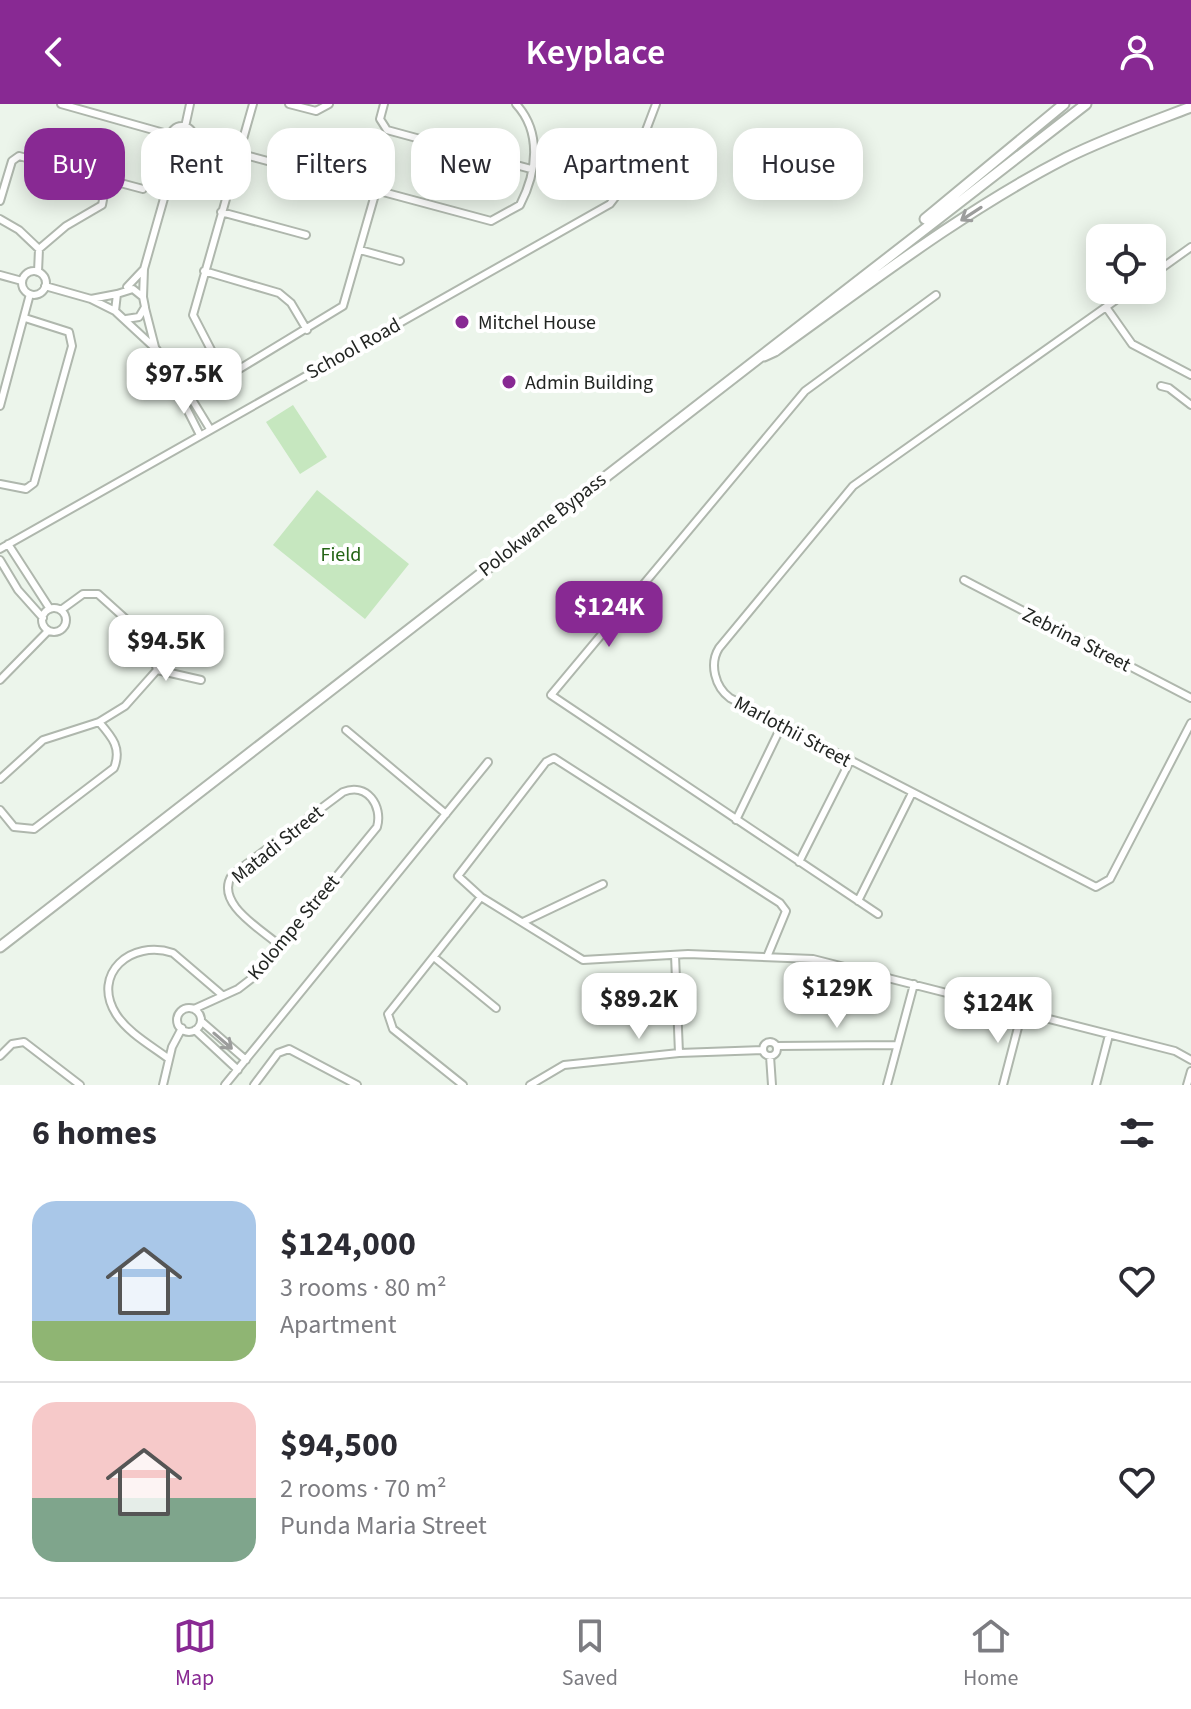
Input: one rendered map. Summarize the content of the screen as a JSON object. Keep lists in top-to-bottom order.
{
  "streets": {
    "highway": ["Polokwane Bypass"],
    "street": [
      "School Road",
      "Zebrina Street",
      "Marlothii Street",
      "Matadi Street",
      "Kolompe Street"
    ]
  },
  "crossings": [
    ["Matadi Street", "Kolompe Street"]
  ],
  "parks": ["Field"],
  "places": ["Mitchel House", "Admin Building"],
  "page": {
    "header": "Keyplace",
    "chip": [
      "Buy",
      "Rent",
      "Filters",
      "New",
      "Apartment",
      "House"
    ],
    "price": [
      "$97.5K",
      "$124K",
      "$94.5K",
      "$129K",
      "$89.2K",
      "$124K"
    ],
    "heading": "6 homes",
    "list": [
      {
        "name": "$124,000",
        "note": "3 rooms · 80 m² · Apartment"
      },
      {
        "name": "$94,500",
        "note": "2 rooms · 70 m² · Punda Maria Street"
      }
    ],
    "tabs": ["Map", "Saved", "Home"]
  }
}
